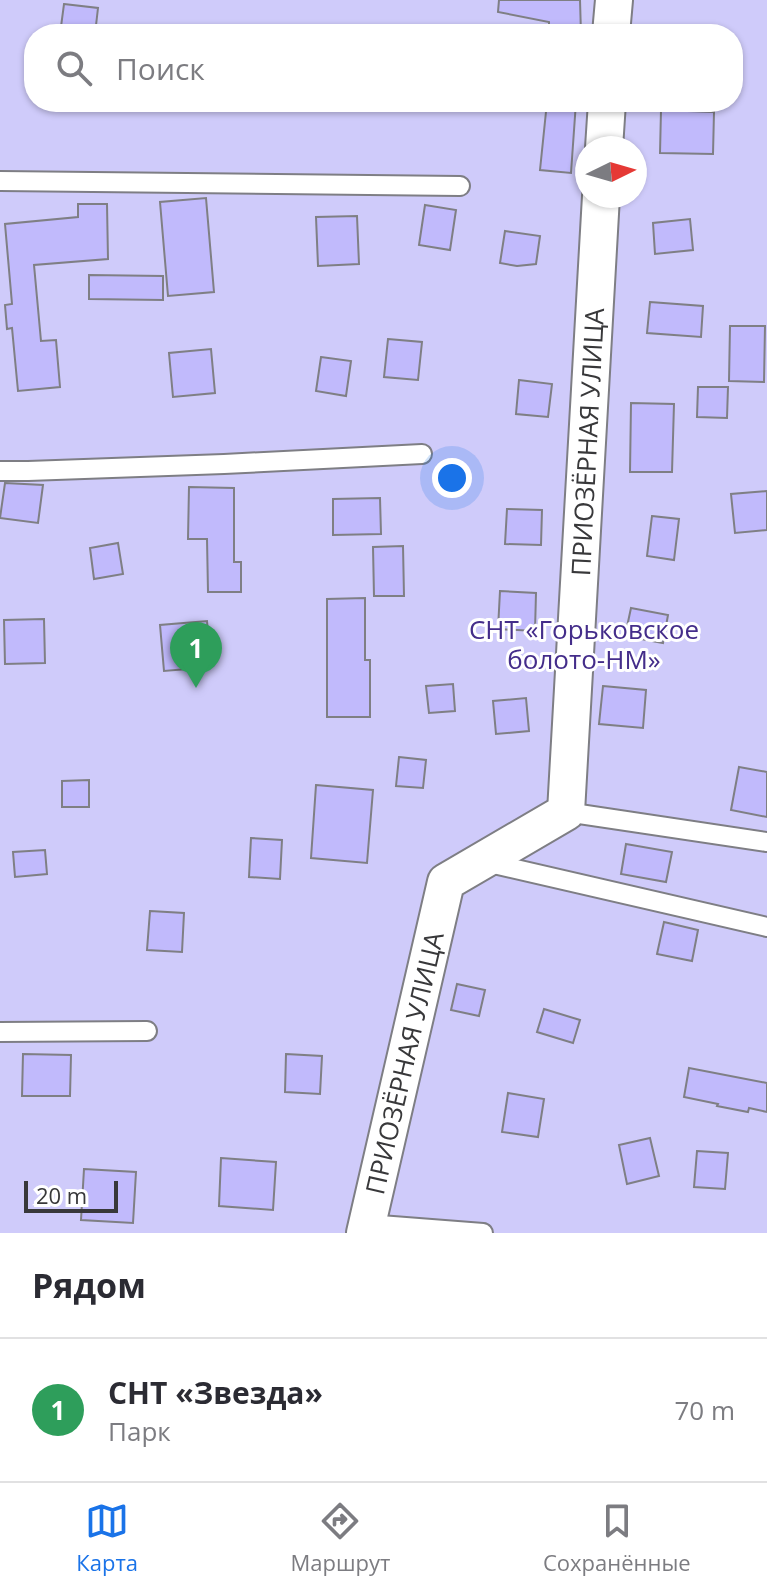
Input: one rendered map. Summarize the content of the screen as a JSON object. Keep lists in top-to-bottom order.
{
  "streets": {
    "street": ["ПРИОЗЁРНАЯ УЛИЦА"]
  },
  "parks": ["СНТ «Горьковское болото-НМ»"],
  "scale_bar": "20 m",
  "north": "right",
  "page": {
    "search": "Поиск",
    "pins": "1",
    "scale": "20 m",
    "heading": "Рядом",
    "list": [
      {
        "mark": "1",
        "name": "СНТ «Звезда»",
        "note": "Парк",
        "value": "70 m"
      }
    ],
    "nav": ["Карта", "Маршрут", "Сохранённые"]
  }
}
